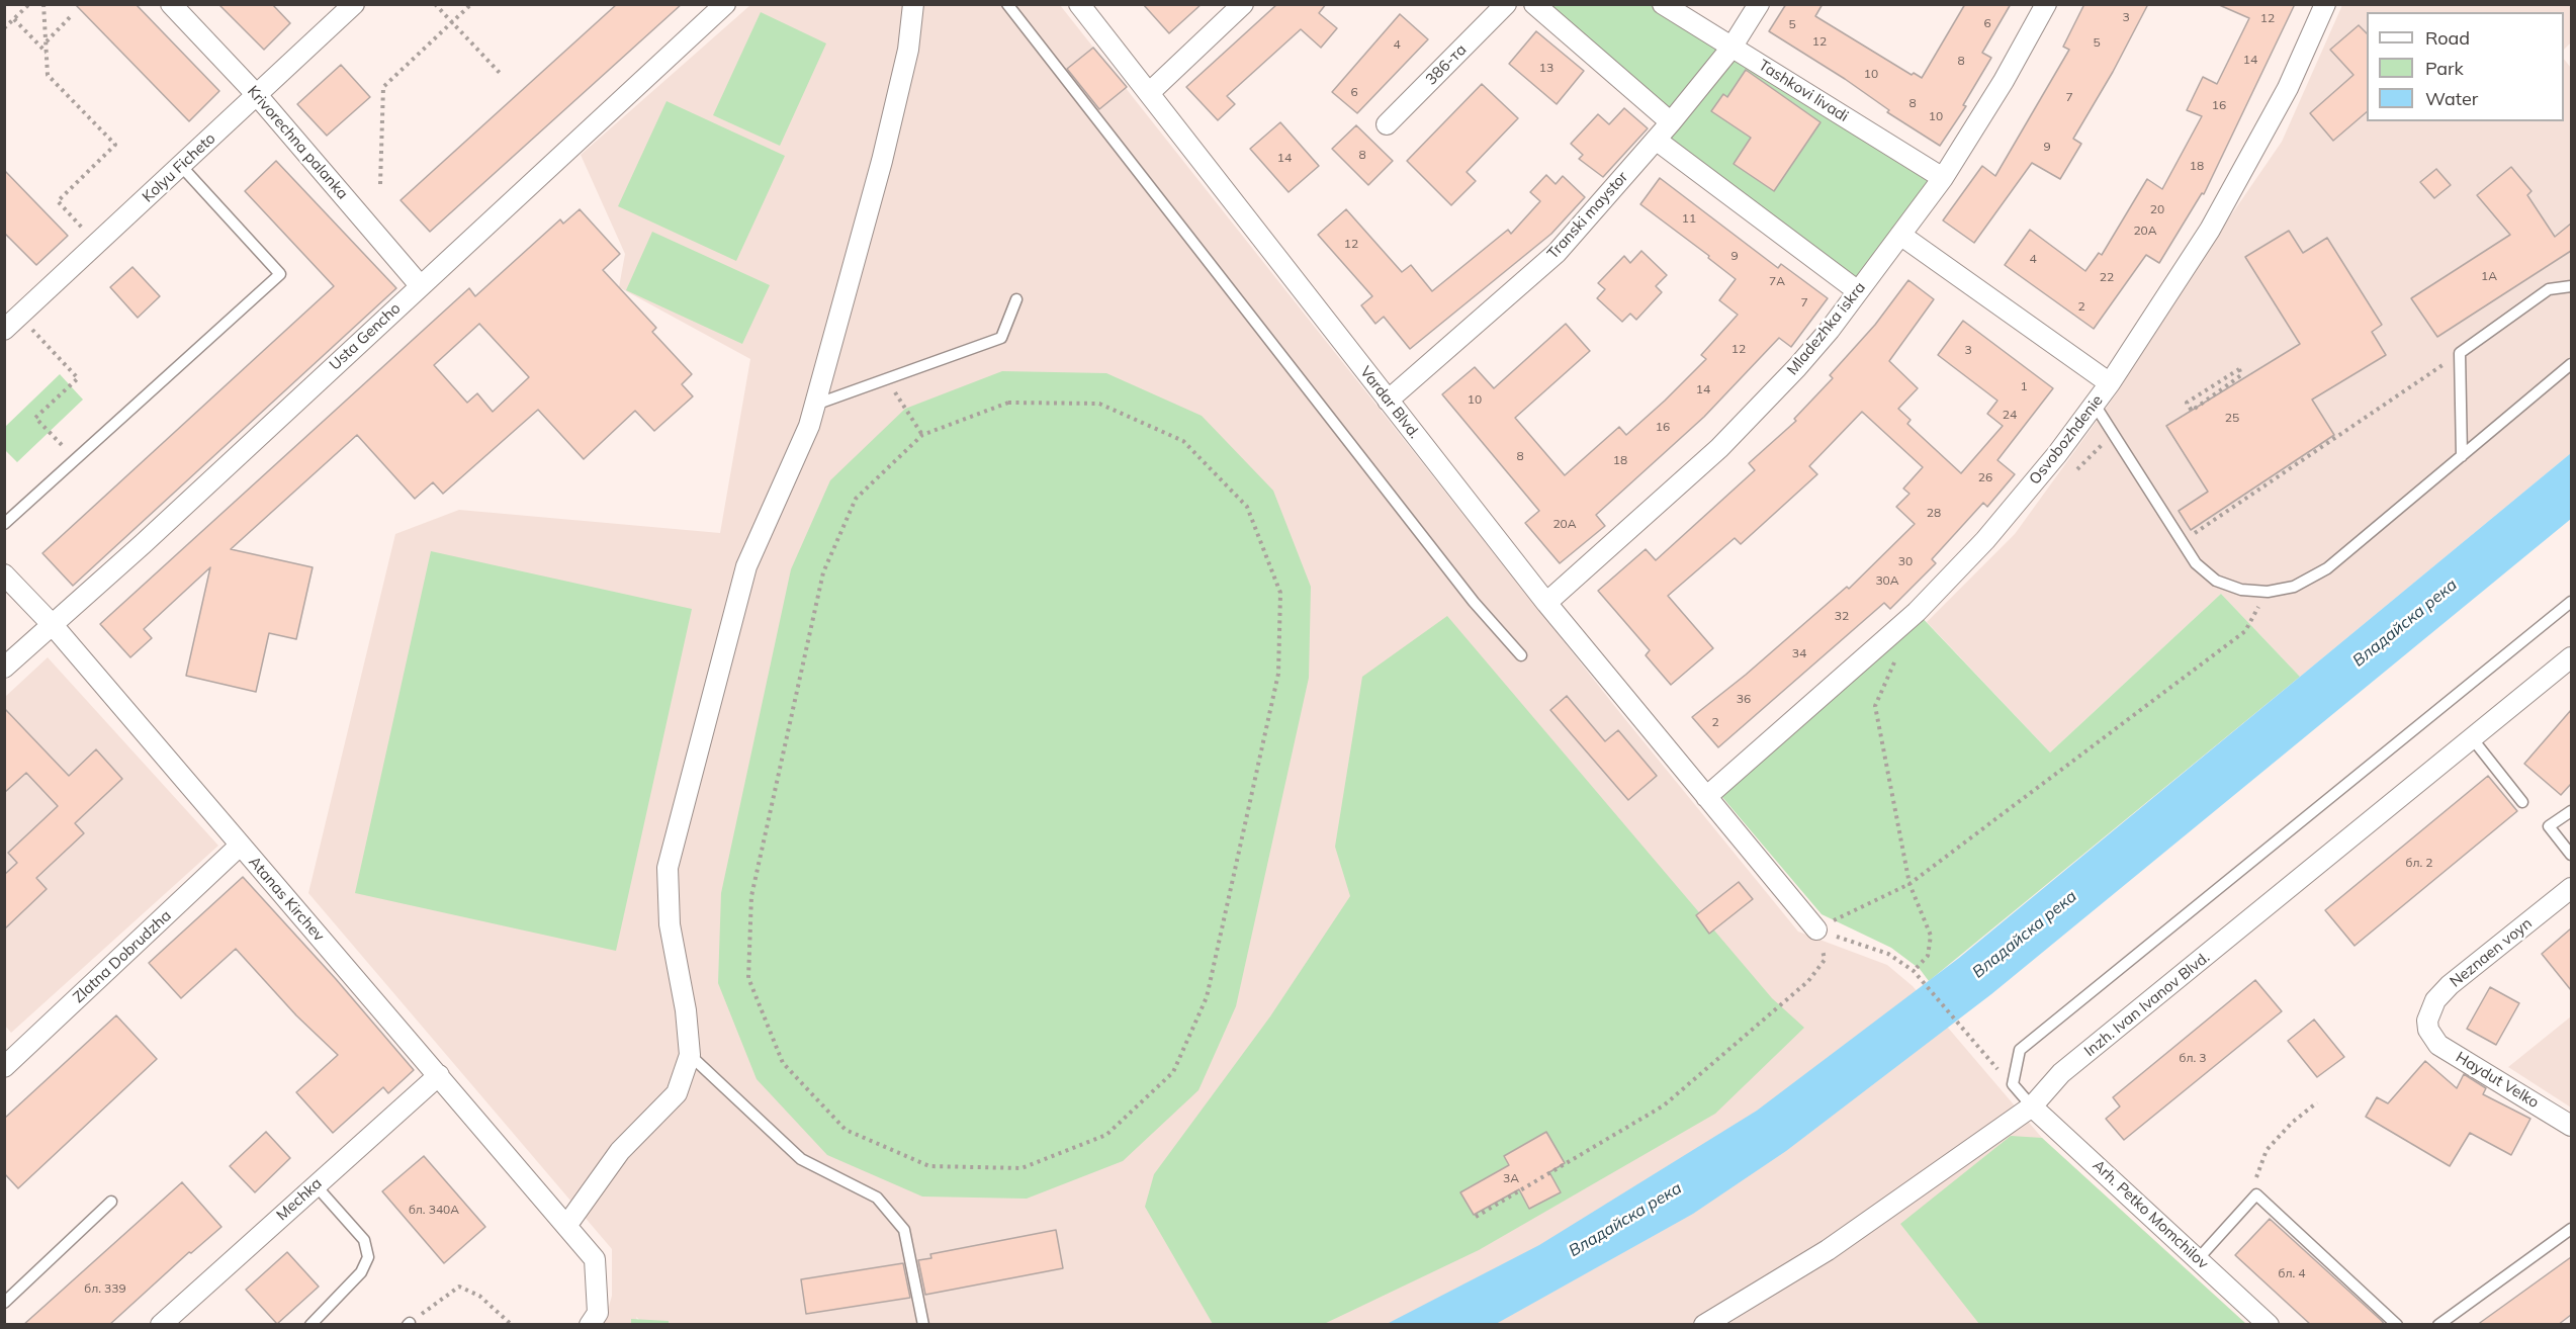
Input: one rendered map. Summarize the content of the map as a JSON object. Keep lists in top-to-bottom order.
{
  "streets": {
    "street": [
      "386-та",
      "Tashkovi livadi",
      "Krivorechna palanka",
      "Kolyu Ficheto",
      "Transki maystor",
      "Mladezhka iskra",
      "Usta Gencho",
      "Vardar Blvd.",
      "Osvobozhdenie",
      "Atanas Kirchev",
      "Neznaen voyn",
      "Zlatna Dobrudzha",
      "Inzh. Ivan Ivanov Blvd.",
      "Haydut Velko",
      "Mechka",
      "Arh. Petko Momchilov"
    ]
  },
  "crossings": [
    ["Tashkovi livadi", "Transki maystor"],
    ["Tashkovi livadi", "Mladezhka iskra"],
    ["Krivorechna palanka", "Kolyu Ficheto"],
    ["Krivorechna palanka", "Usta Gencho"],
    ["Transki maystor", "Vardar Blvd."],
    ["Mladezhka iskra", "Vardar Blvd."],
    ["Usta Gencho", "Atanas Kirchev"],
    ["Vardar Blvd.", "Osvobozhdenie"],
    ["Atanas Kirchev", "Zlatna Dobrudzha"],
    ["Atanas Kirchev", "Mechka"],
    ["Neznaen voyn", "Haydut Velko"],
    ["Inzh. Ivan Ivanov Blvd.", "Arh. Petko Momchilov"]
  ],
  "water": ["Владайска река"],
  "house_numbers": [
    "3",
    "12",
    "6",
    "5",
    "12",
    "5",
    "4",
    "14",
    "8",
    "13",
    "10",
    "6",
    "7",
    "8",
    "16",
    "10",
    "9",
    "8",
    "14",
    "18",
    "20",
    "11",
    "20А",
    "12",
    "9",
    "4",
    "1А",
    "22",
    "7А",
    "7",
    "2",
    "12",
    "3",
    "1",
    "14",
    "10",
    "24",
    "25",
    "16",
    "8",
    "18",
    "26",
    "28",
    "20А",
    "30",
    "30А",
    "32",
    "34",
    "36",
    "2",
    "бл. 2",
    "бл. 3",
    "3А",
    "бл. 340А",
    "бл. 4",
    "бл. 339"
  ],
  "legend": ["Road", "Park", "Water"]
}
